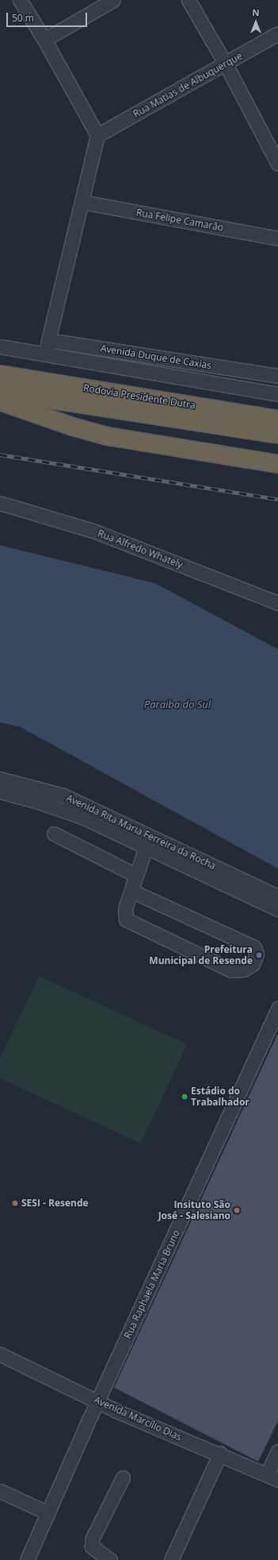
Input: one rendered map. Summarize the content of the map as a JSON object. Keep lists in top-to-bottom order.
{
  "streets": {
    "highway": ["Rodovia Presidente Dutra"],
    "street": [
      "Rua Matias de Albuquerque",
      "Rua Felipe Camarão",
      "Avenida Duque de Caxias",
      "Rua Alfredo Whately",
      "Avenida Rita Maria Ferreira da Rocha",
      "Rua Raphaela Maria Bruno",
      "Avenida Marcílio Dias"
    ]
  },
  "crossings": [
    ["Rua Raphaela Maria Bruno", "Avenida Marcílio Dias"]
  ],
  "water": ["Paraiba do Sul"],
  "places": [
    "Prefeitura Municipal de Resende",
    "Estádio do Trabalhador",
    "SESI - Resende",
    "Insituto São José - Salesiano"
  ],
  "scale_bar": "50 m",
  "north": "top"
}
